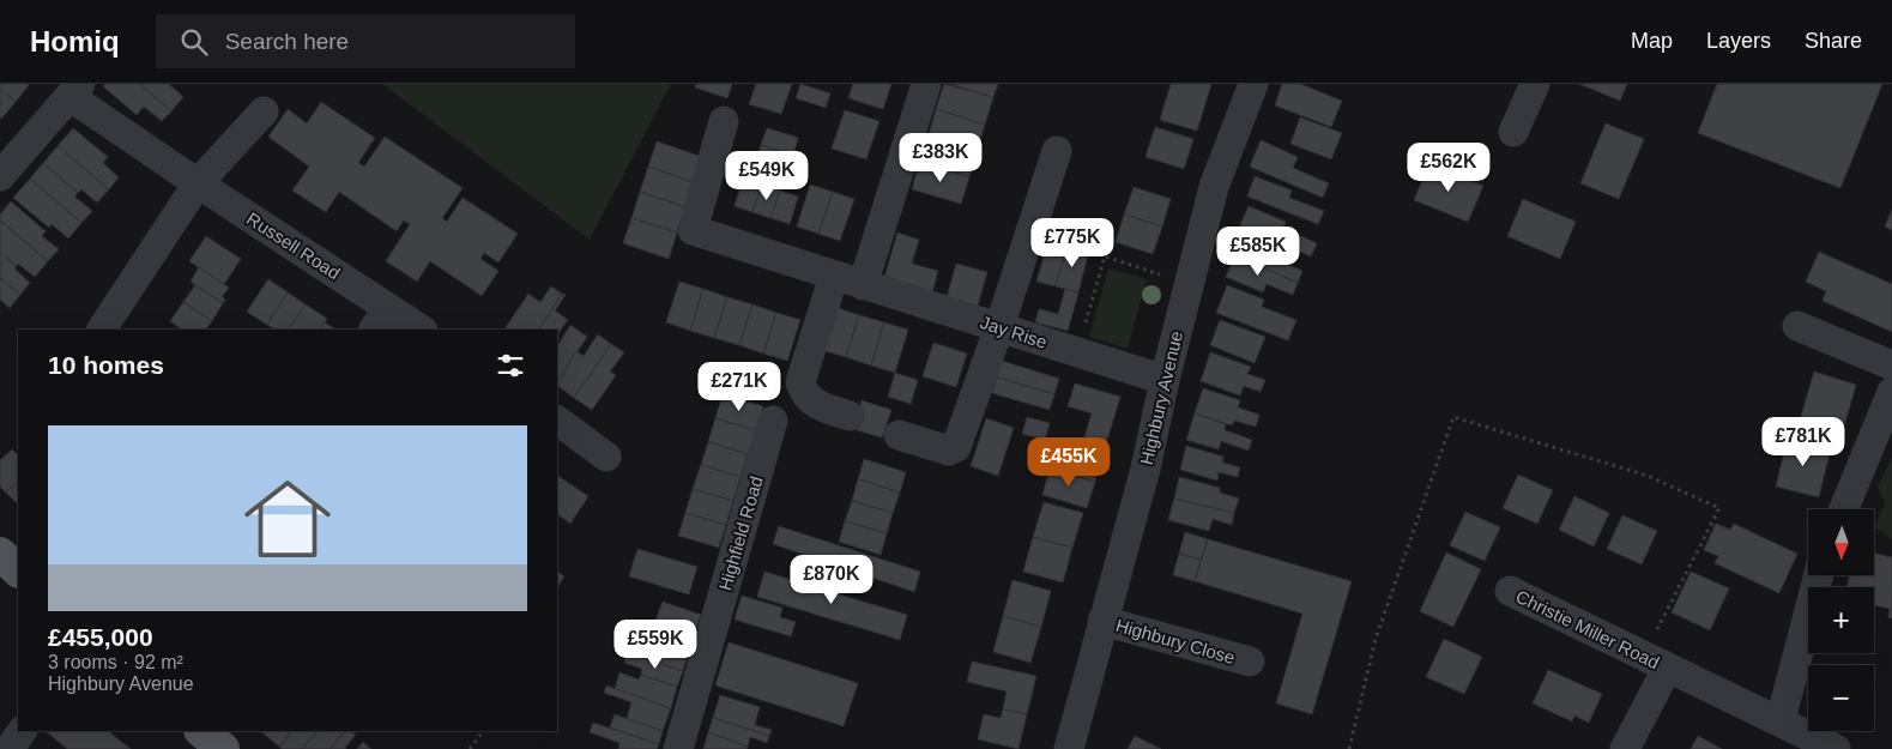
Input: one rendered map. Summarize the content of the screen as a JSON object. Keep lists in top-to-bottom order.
{
  "streets": {
    "street": [
      "Russell Road",
      "Jay Rise",
      "Highbury Avenue",
      "Highfield Road",
      "Christie Miller Road",
      "Highbury Close"
    ]
  },
  "crossings": [
    ["Jay Rise", "Highbury Avenue"],
    ["Highbury Avenue", "Highbury Close"]
  ],
  "north": "bottom",
  "page": {
    "header": "Homiq",
    "search": "Search here",
    "nav": ["Map", "Layers", "Share"],
    "price": [
      "£383K",
      "£562K",
      "£549K",
      "£775K",
      "£585K",
      "£271K",
      "£781K",
      "£455K",
      "£870K",
      "£559K"
    ],
    "heading": "10 homes",
    "list": [
      {
        "name": "£455,000",
        "note": "3 rooms · 92 m² · Highbury Avenue"
      }
    ],
    "map_buttons": ["+", "−"]
  }
}
